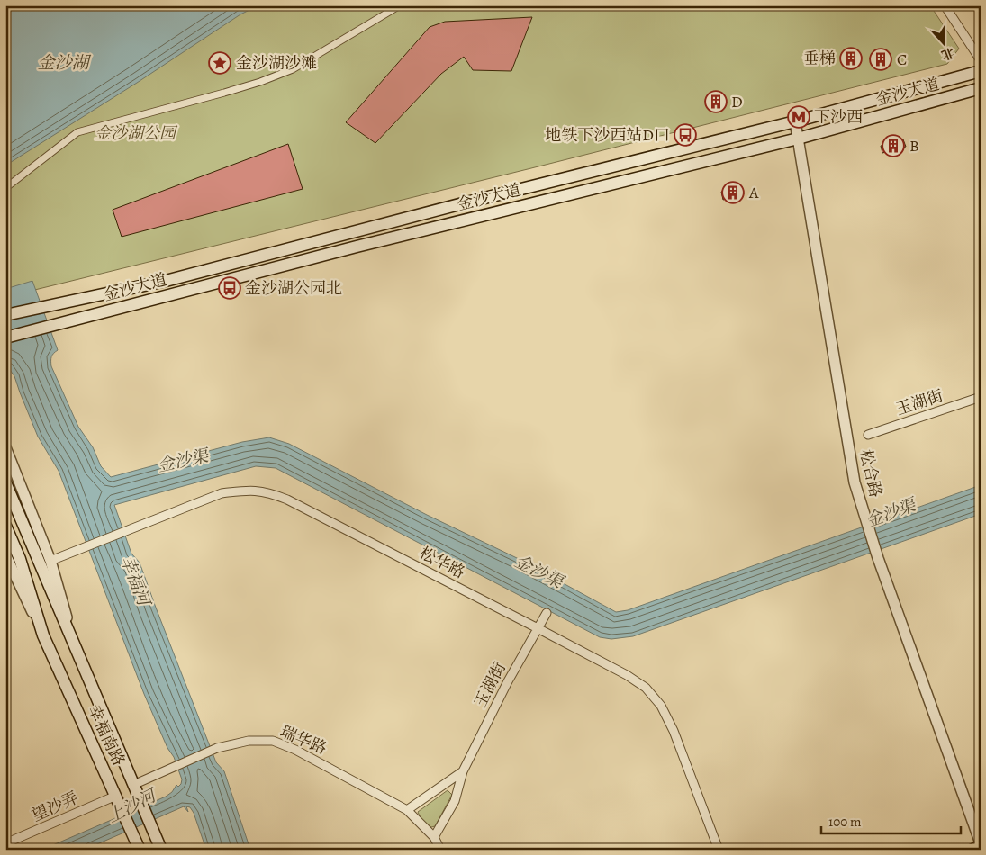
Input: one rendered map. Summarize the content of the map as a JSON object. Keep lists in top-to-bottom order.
{
  "streets": {
    "main road": ["金沙大道", "幸福南路"],
    "street": [
      "玉湖街",
      "松合路",
      "松华路",
      "瑞华路",
      "望沙弄"
    ]
  },
  "crossings": [
    ["金沙大道", "松合路"],
    ["玉湖街", "松华路"],
    ["玉湖街", "瑞华路"],
    ["松华路", "幸福南路"],
    ["幸福南路", "瑞华路"],
    ["幸福南路", "望沙弄"]
  ],
  "water": [
    "金沙湖",
    "金沙渠",
    "幸福河",
    "上沙河"
  ],
  "parks": ["金沙湖公园"],
  "places": {
    "building": [
      "垂梯",
      "C",
      "D",
      "B",
      "A"
    ],
    "place": ["金沙湖沙滩"],
    "metro station": ["下沙西"],
    "bus stop": ["地铁下沙西站D口", "金沙湖公园北"]
  },
  "scale_bar": "100 m",
  "north": "bottom"
}
